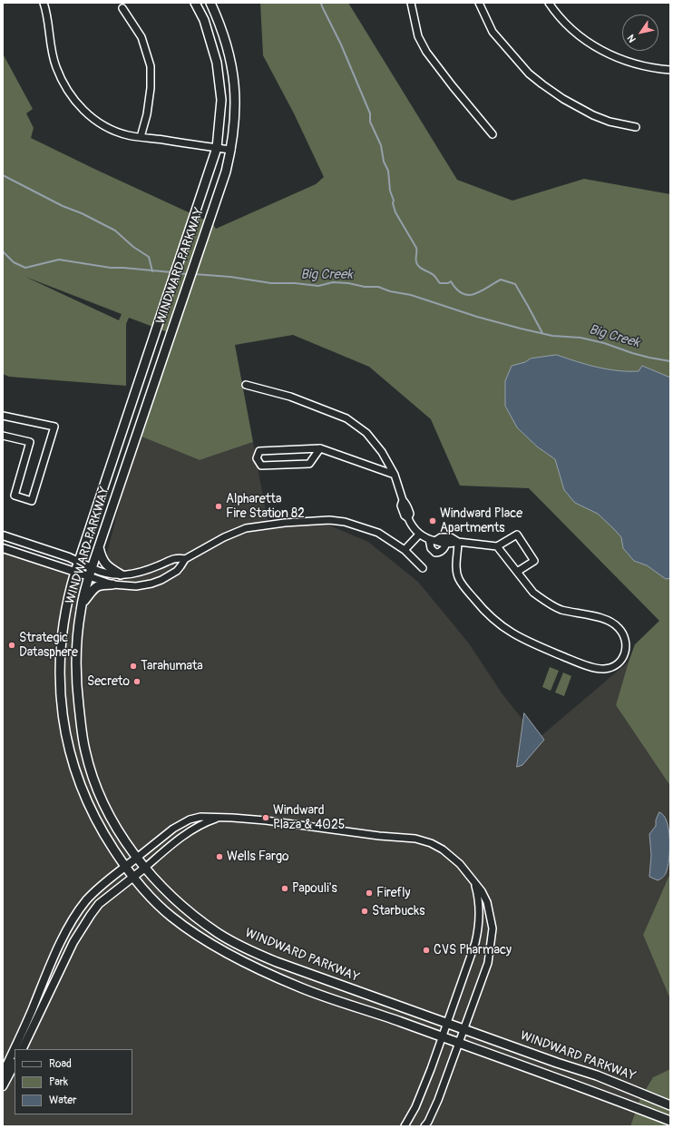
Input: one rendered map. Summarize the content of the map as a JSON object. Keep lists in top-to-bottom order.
{
  "streets": {
    "main road": ["WINDWARD PARKWAY"]
  },
  "water": ["Big Creek"],
  "places": [
    "Alpharetta Fire Station 82",
    "Windward Place Apartments",
    "Strategic Datasphere",
    "Tarahumata",
    "Secreto",
    "Windward Plaza & 4025",
    "Wells Fargo",
    "Papouli's",
    "Firefly",
    "Starbucks",
    "CVS Pharmacy"
  ],
  "legend": ["Road", "Park", "Water"],
  "north": "bottom left"
}
